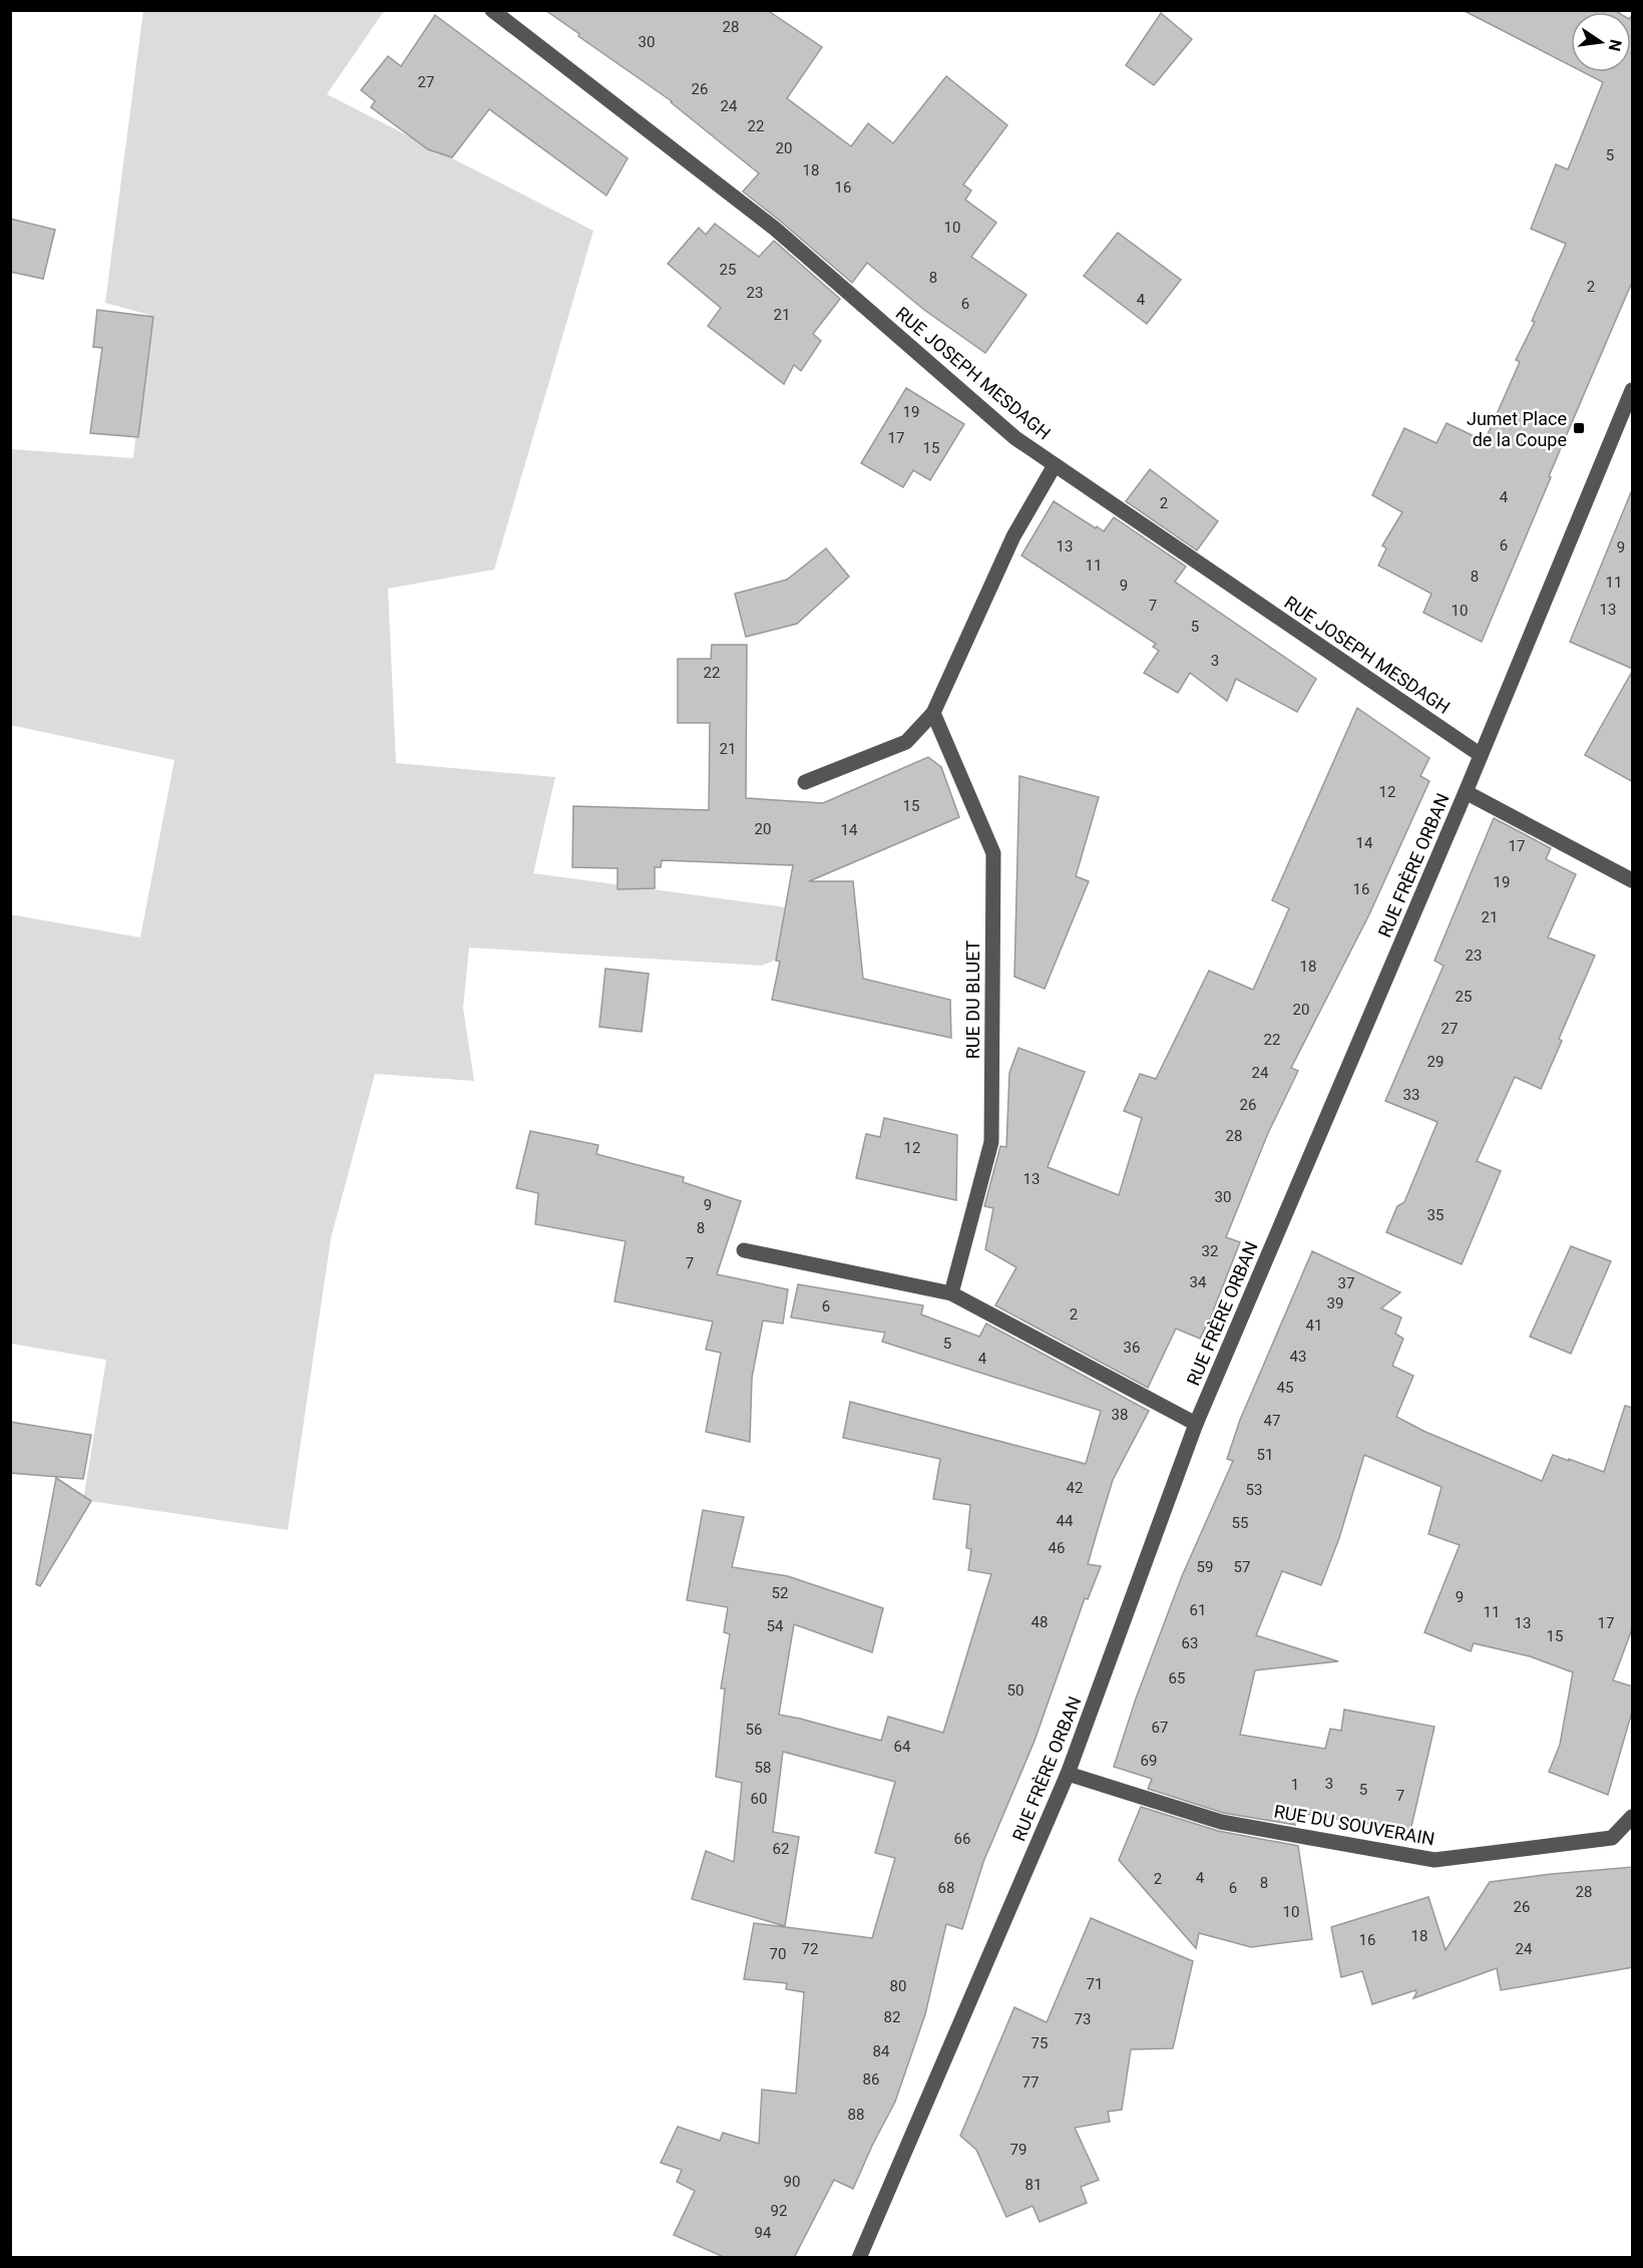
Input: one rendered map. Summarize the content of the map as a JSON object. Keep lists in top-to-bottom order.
{
  "streets": {
    "street": [
      "RUE JOSEPH MESDAGH",
      "RUE FRÈRE ORBAN",
      "RUE DU BLUET",
      "RUE DU SOUVERAIN"
    ]
  },
  "crossings": [
    ["RUE JOSEPH MESDAGH", "RUE FRÈRE ORBAN"],
    ["RUE FRÈRE ORBAN", "RUE DU SOUVERAIN"]
  ],
  "places": {
    "transit": ["Jumet Place de la Coupe"]
  },
  "house_numbers": [
    "28",
    "30",
    "27",
    "26",
    "24",
    "22",
    "20",
    "5",
    "18",
    "16",
    "10",
    "25",
    "8",
    "2",
    "23",
    "4",
    "6",
    "21",
    "19",
    "17",
    "15",
    "4",
    "2",
    "6",
    "13",
    "9",
    "11",
    "8",
    "11",
    "9",
    "7",
    "13",
    "10",
    "5",
    "3",
    "22",
    "21",
    "12",
    "15",
    "20",
    "14",
    "14",
    "17",
    "19",
    "16",
    "21",
    "23",
    "18",
    "25",
    "20",
    "27",
    "22",
    "29",
    "24",
    "33",
    "26",
    "28",
    "12",
    "13",
    "30",
    "9",
    "35",
    "8",
    "32",
    "7",
    "34",
    "37",
    "39",
    "6",
    "2",
    "41",
    "5",
    "36",
    "43",
    "4",
    "45",
    "38",
    "47",
    "51",
    "42",
    "53",
    "44",
    "55",
    "46",
    "59",
    "57",
    "52",
    "9",
    "61",
    "11",
    "48",
    "13",
    "17",
    "54",
    "15",
    "63",
    "65",
    "50",
    "67",
    "56",
    "64",
    "69",
    "58",
    "3",
    "1",
    "5",
    "7",
    "60",
    "66",
    "62",
    "4",
    "2",
    "8",
    "68",
    "6",
    "28",
    "26",
    "10",
    "18",
    "16",
    "72",
    "24",
    "70",
    "71",
    "80",
    "82",
    "73",
    "75",
    "84",
    "86",
    "77",
    "88",
    "79",
    "90",
    "81",
    "92",
    "94"
  ],
  "north": "right"
}
